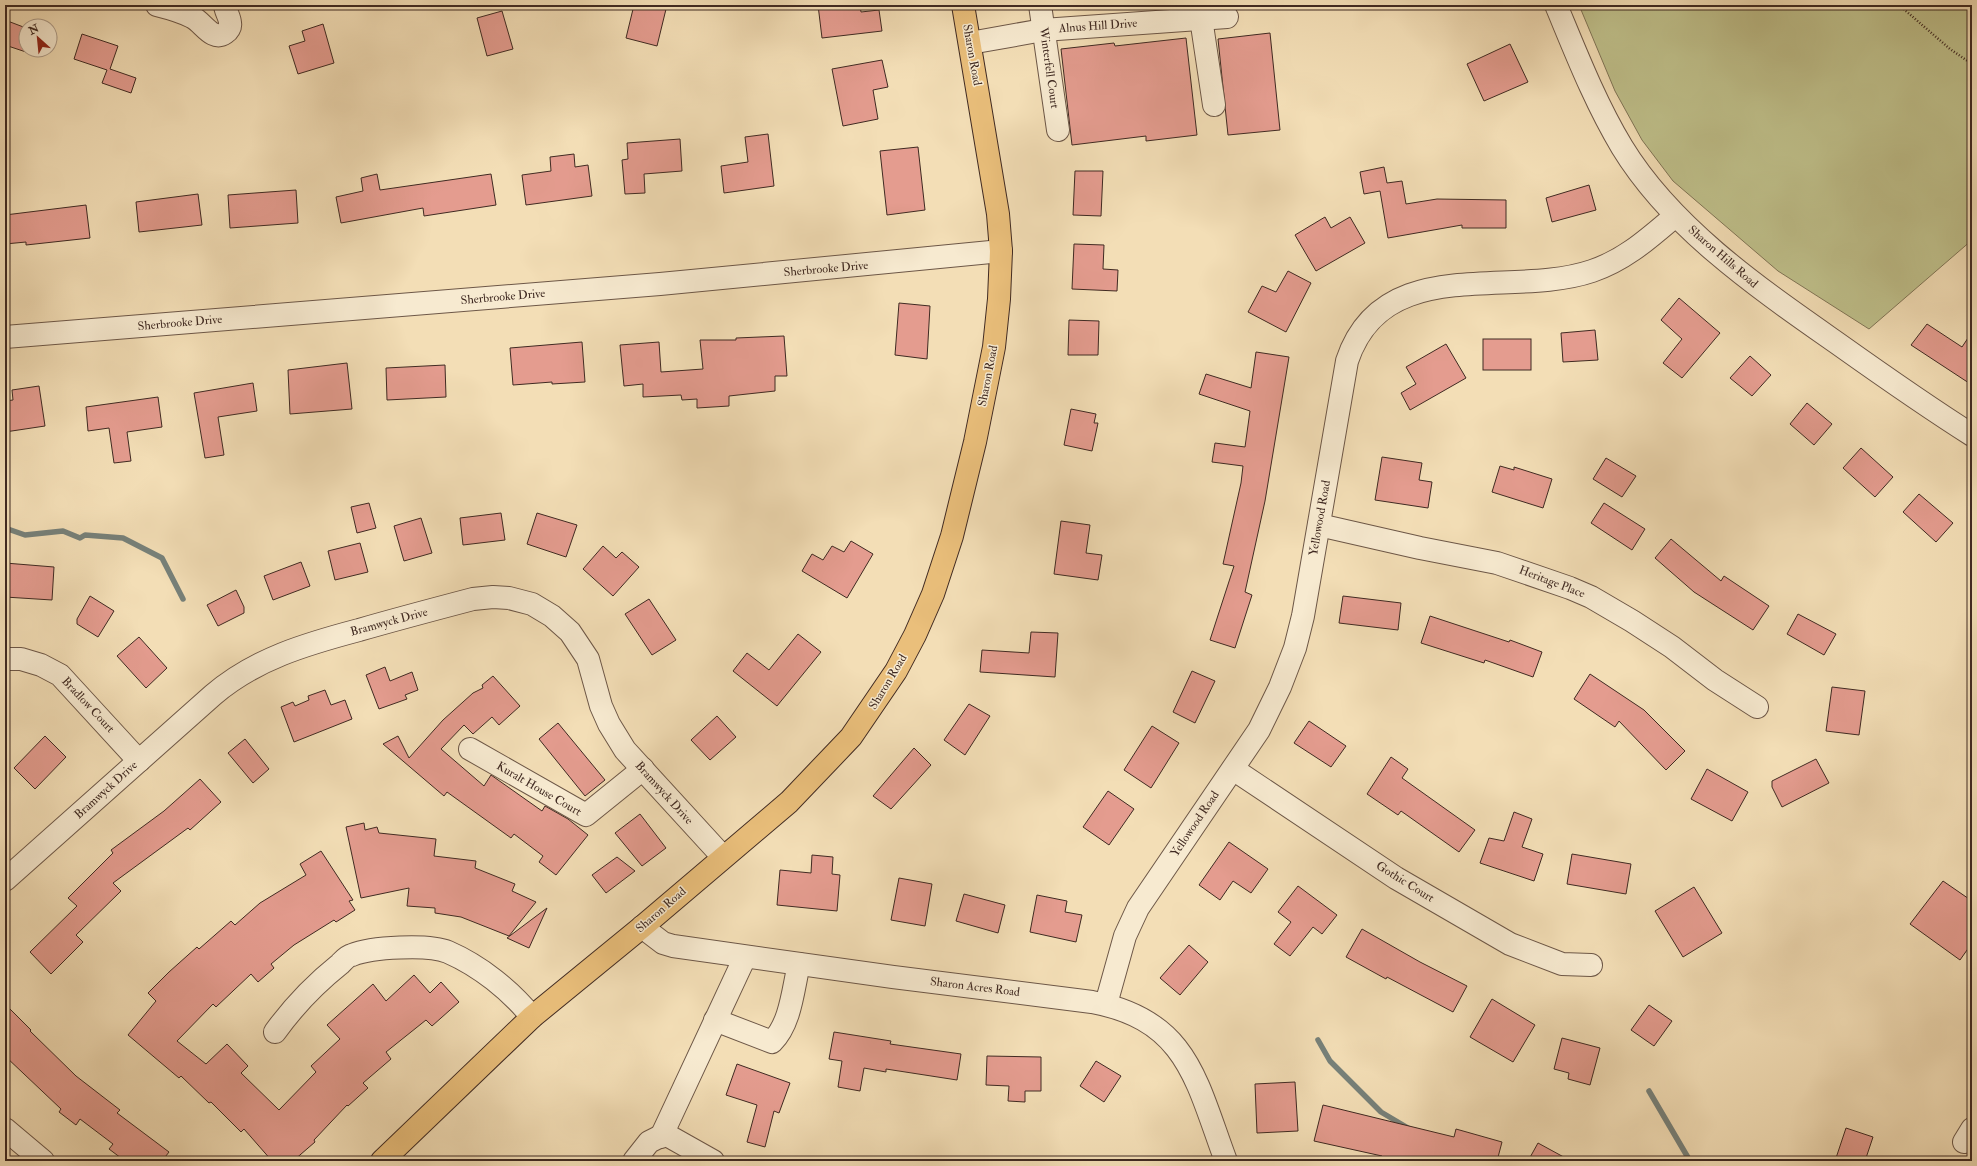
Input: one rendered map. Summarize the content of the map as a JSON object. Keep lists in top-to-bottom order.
{
  "streets": {
    "main road": ["Sharon Road"],
    "street": [
      "Alnus Hill Drive",
      "Winterfell Court",
      "Sharon Hills Road",
      "Sherbrooke Drive",
      "Yellowood Road",
      "Heritage Place",
      "Bramwyck Drive",
      "Bradlow Court",
      "Kuralt House Court",
      "Gothic Court",
      "Sharon Acres Road"
    ]
  },
  "crossings": [
    ["Alnus Hill Drive", "Sharon Road"],
    ["Alnus Hill Drive", "Winterfell Court"],
    ["Sharon Road", "Sherbrooke Drive"],
    ["Sharon Road", "Bramwyck Drive"],
    ["Sharon Road", "Sharon Acres Road"],
    ["Sharon Hills Road", "Yellowood Road"],
    ["Yellowood Road", "Heritage Place"],
    ["Yellowood Road", "Gothic Court"],
    ["Yellowood Road", "Sharon Acres Road"],
    ["Bramwyck Drive", "Bradlow Court"],
    ["Bramwyck Drive", "Kuralt House Court"]
  ],
  "north": "top left"
}
